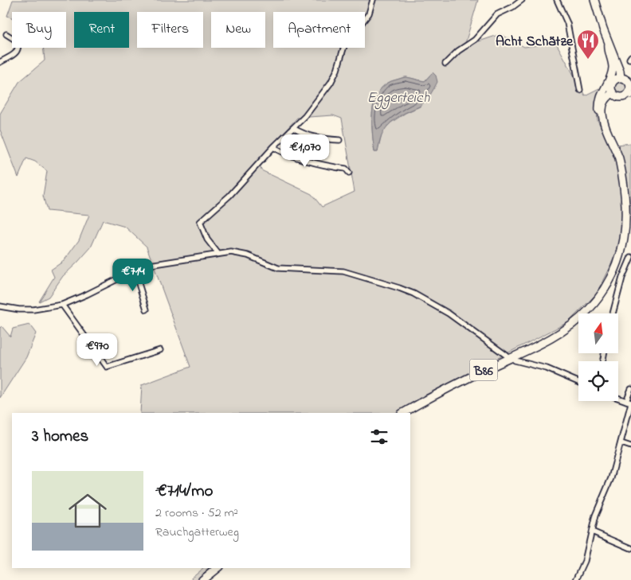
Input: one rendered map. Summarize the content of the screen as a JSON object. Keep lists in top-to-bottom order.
{
  "streets": {
    "main road": ["B86"]
  },
  "water": ["Eggerteich"],
  "places": {
    "restaurant": ["Acht Schätze"]
  },
  "north": "top",
  "page": {
    "chip": [
      "Buy",
      "Rent",
      "Filters",
      "New",
      "Apartment"
    ],
    "price": ["€1,070", "€714", "€970"],
    "heading": "3 homes",
    "list": [
      {
        "name": "€714/mo",
        "note": "2 rooms · 52 m² · Rauchgatterweg"
      }
    ]
  }
}
